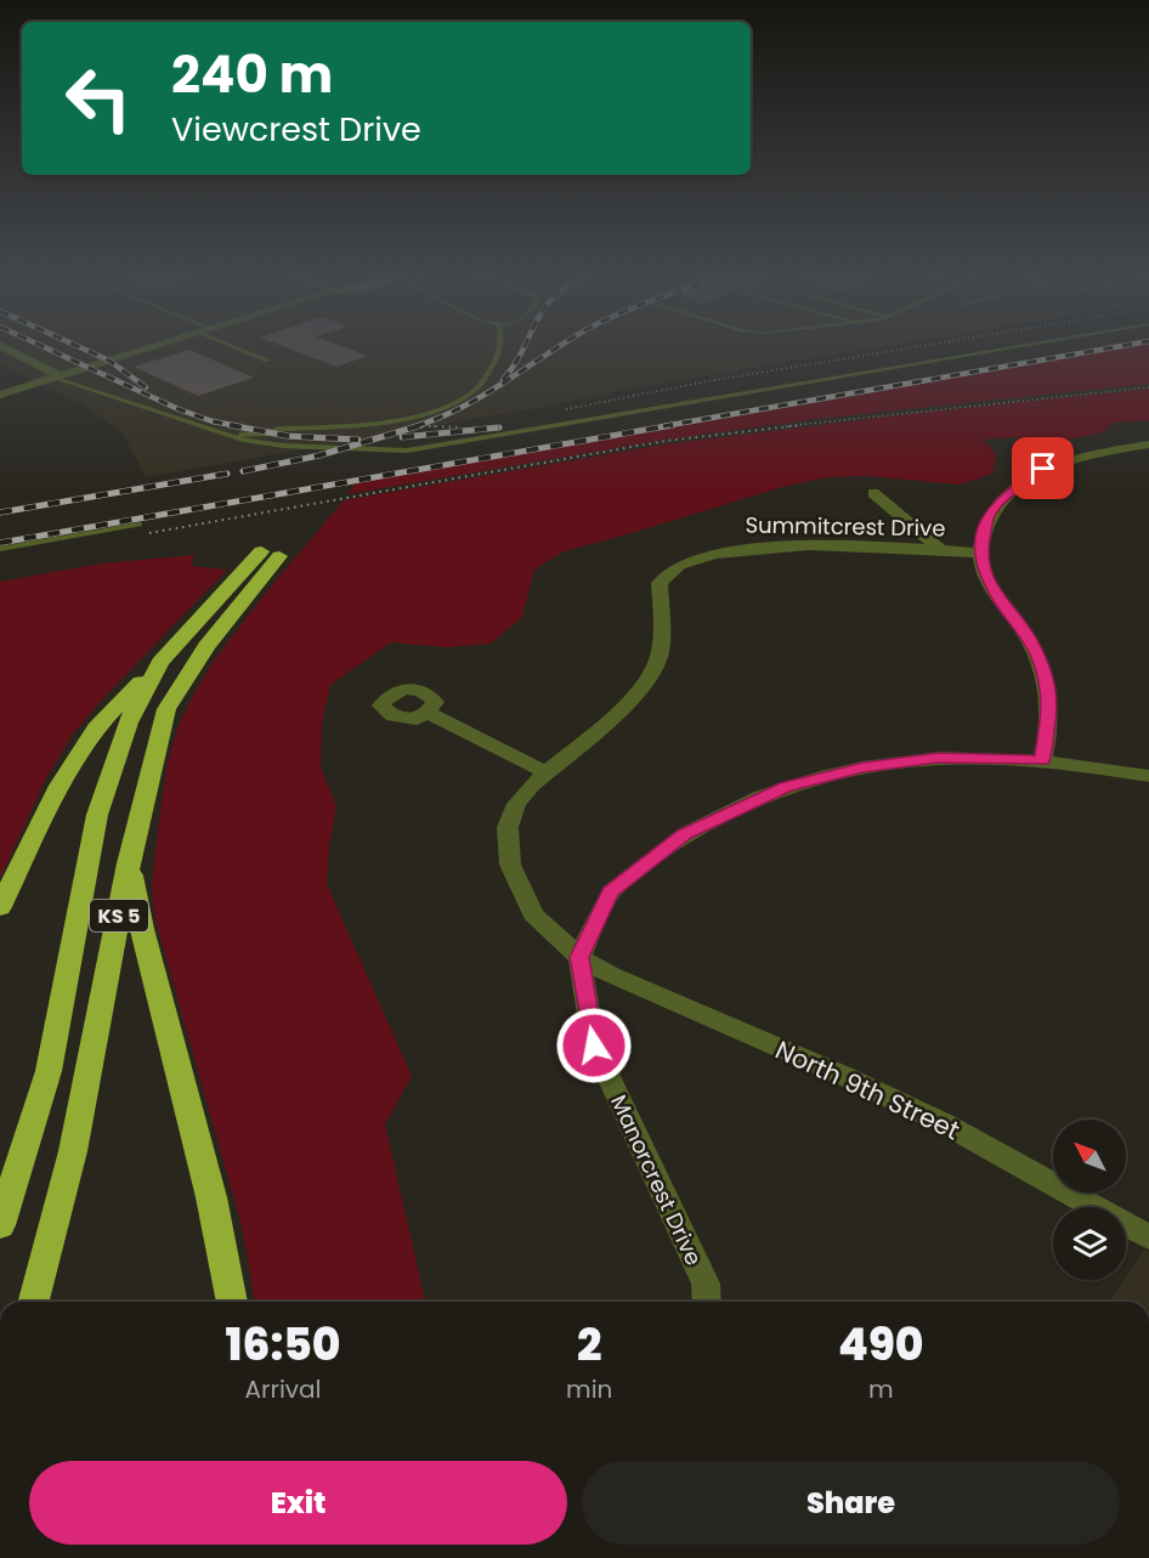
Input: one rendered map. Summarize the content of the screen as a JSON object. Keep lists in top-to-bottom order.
{
  "streets": {
    "highway": ["KS 5"],
    "street": ["Summitcrest Drive", "North 9th Street", "Manorcrest Drive"]
  },
  "crossings": [
    ["Summitcrest Drive", "North 9th Street"],
    ["Summitcrest Drive", "Manorcrest Drive"],
    ["North 9th Street", "Manorcrest Drive"]
  ],
  "north": "top left",
  "page": {
    "turn": ["240 m", "Viewcrest Drive"],
    "eta": [
      "16:50",
      "Arrival",
      "2",
      "min",
      "490",
      "m"
    ],
    "buttons": ["Exit", "Share"]
  }
}
